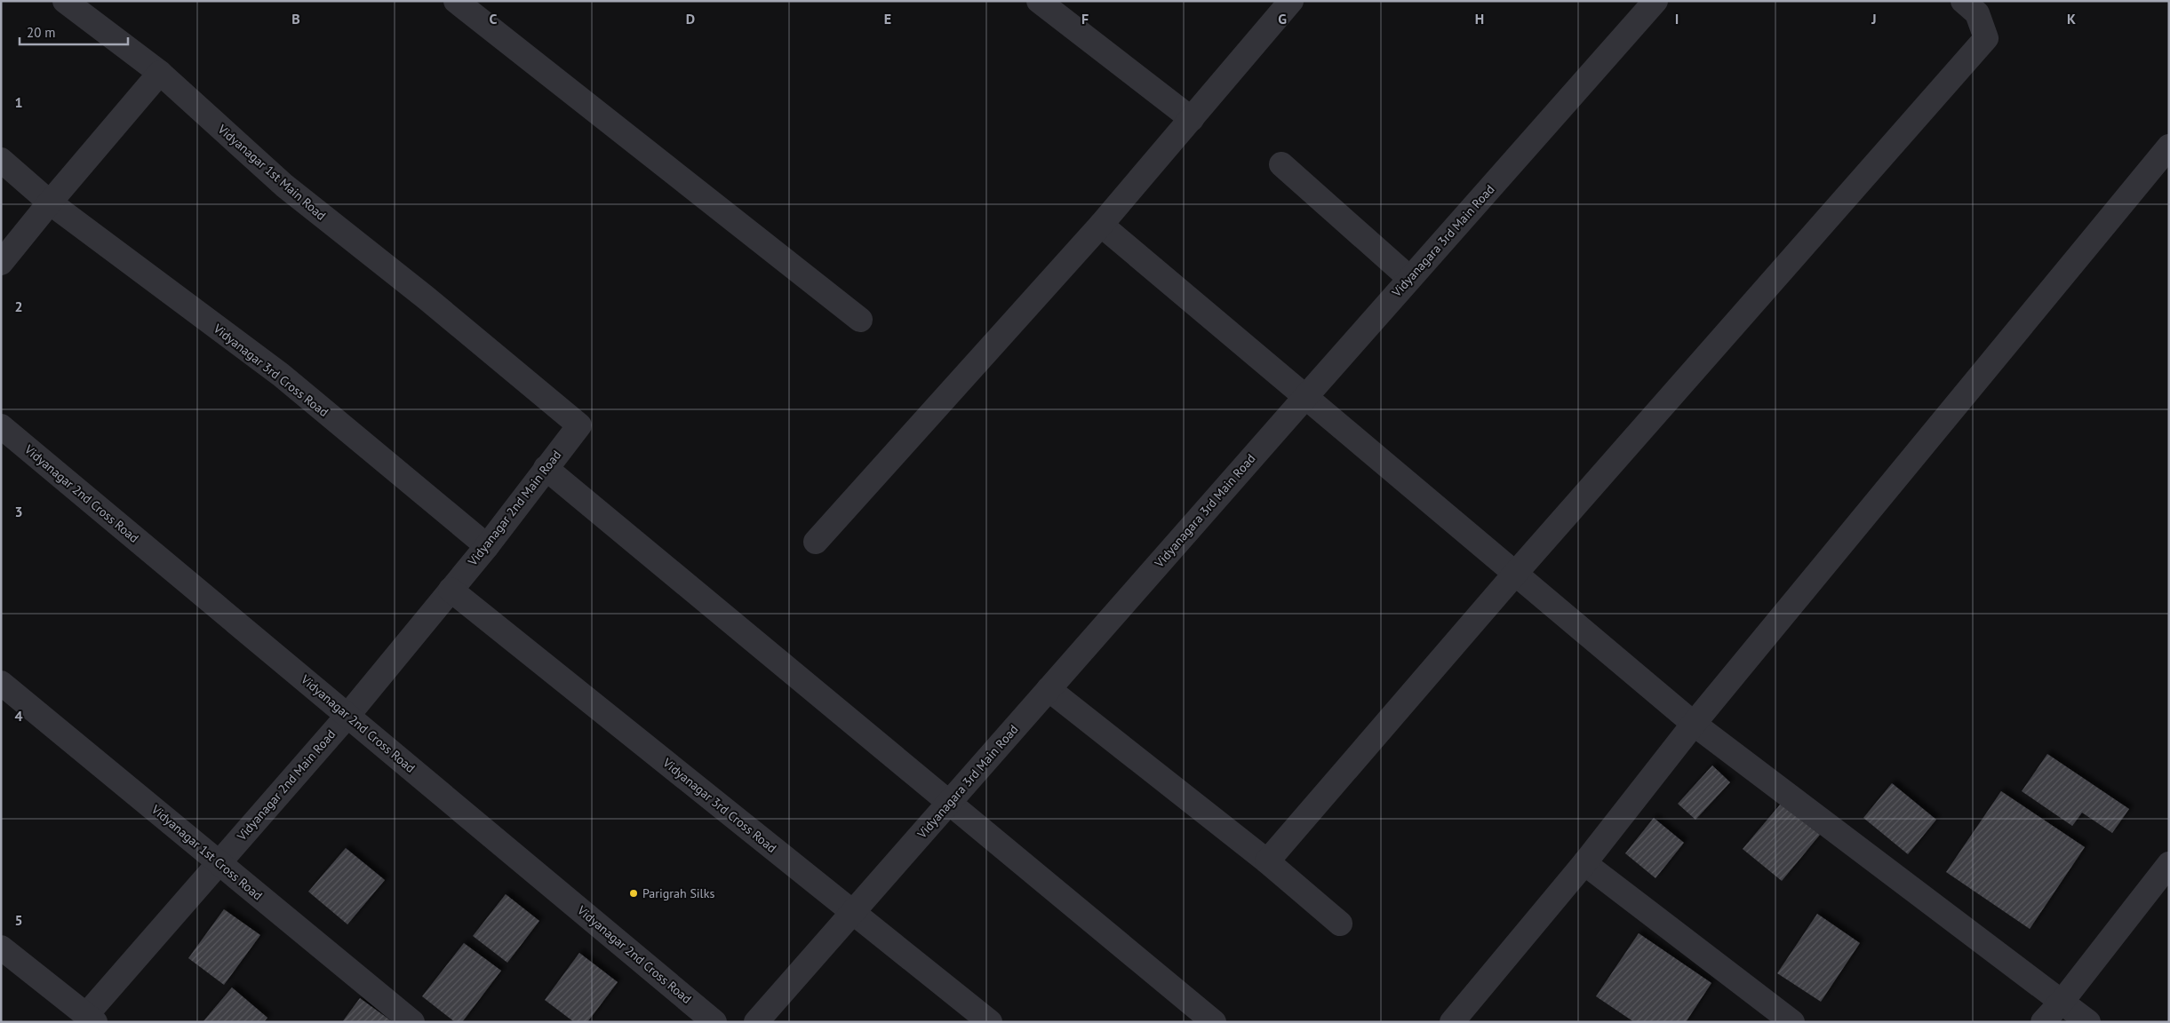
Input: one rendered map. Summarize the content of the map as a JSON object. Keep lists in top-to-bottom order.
{
  "streets": {
    "street": [
      "Vidyanagar 1st Main Road",
      "Vidyanagara 3rd Main Road",
      "Vidyanagar 3rd Cross Road",
      "Vidyanagar 2nd Cross Road",
      "Vidyanagar 2nd Main Road",
      "Vidyanagar 1st Cross Road"
    ]
  },
  "crossings": [
    ["Vidyanagar 1st Main Road", "Vidyanagar 2nd Main Road"],
    ["Vidyanagara 3rd Main Road", "Vidyanagar 3rd Cross Road"],
    ["Vidyanagar 3rd Cross Road", "Vidyanagar 2nd Main Road"],
    ["Vidyanagar 2nd Cross Road", "Vidyanagar 2nd Main Road"],
    ["Vidyanagar 2nd Main Road", "Vidyanagar 1st Cross Road"]
  ],
  "places": ["Parigrah Silks"],
  "scale_bar": "20 m",
  "grid": {
    "columns": [
      "B",
      "C",
      "D",
      "E",
      "F",
      "G",
      "H",
      "I",
      "J",
      "K"
    ],
    "rows": [
      "1",
      "2",
      "3",
      "4",
      "5"
    ]
  }
}
